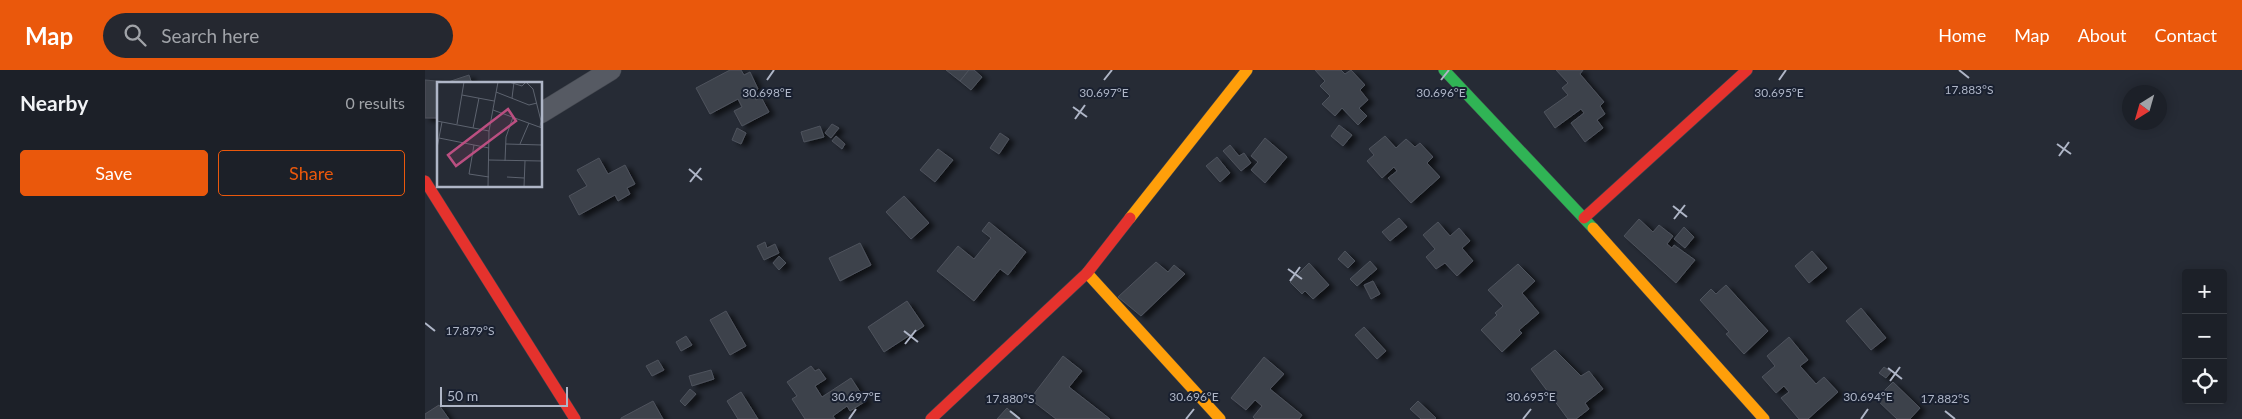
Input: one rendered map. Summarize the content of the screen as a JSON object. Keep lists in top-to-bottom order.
{
  "scale_bar": "50 m",
  "north": "bottom left",
  "page": {
    "header": "Map",
    "search": "Search here",
    "nav": [
      "Home",
      "Map",
      "About",
      "Contact"
    ],
    "heading": ["Nearby", "0 results"],
    "buttons": ["Save", "Share"],
    "map_buttons": ["+", "−"],
    "scale": "50 m"
  },
  "coordinates": [
    "17.883°S",
    "30.698°E",
    "30.697°E",
    "30.696°E",
    "30.695°E",
    "17.879°S",
    "30.694°E",
    "17.880°S",
    "17.882°S"
  ]
}
